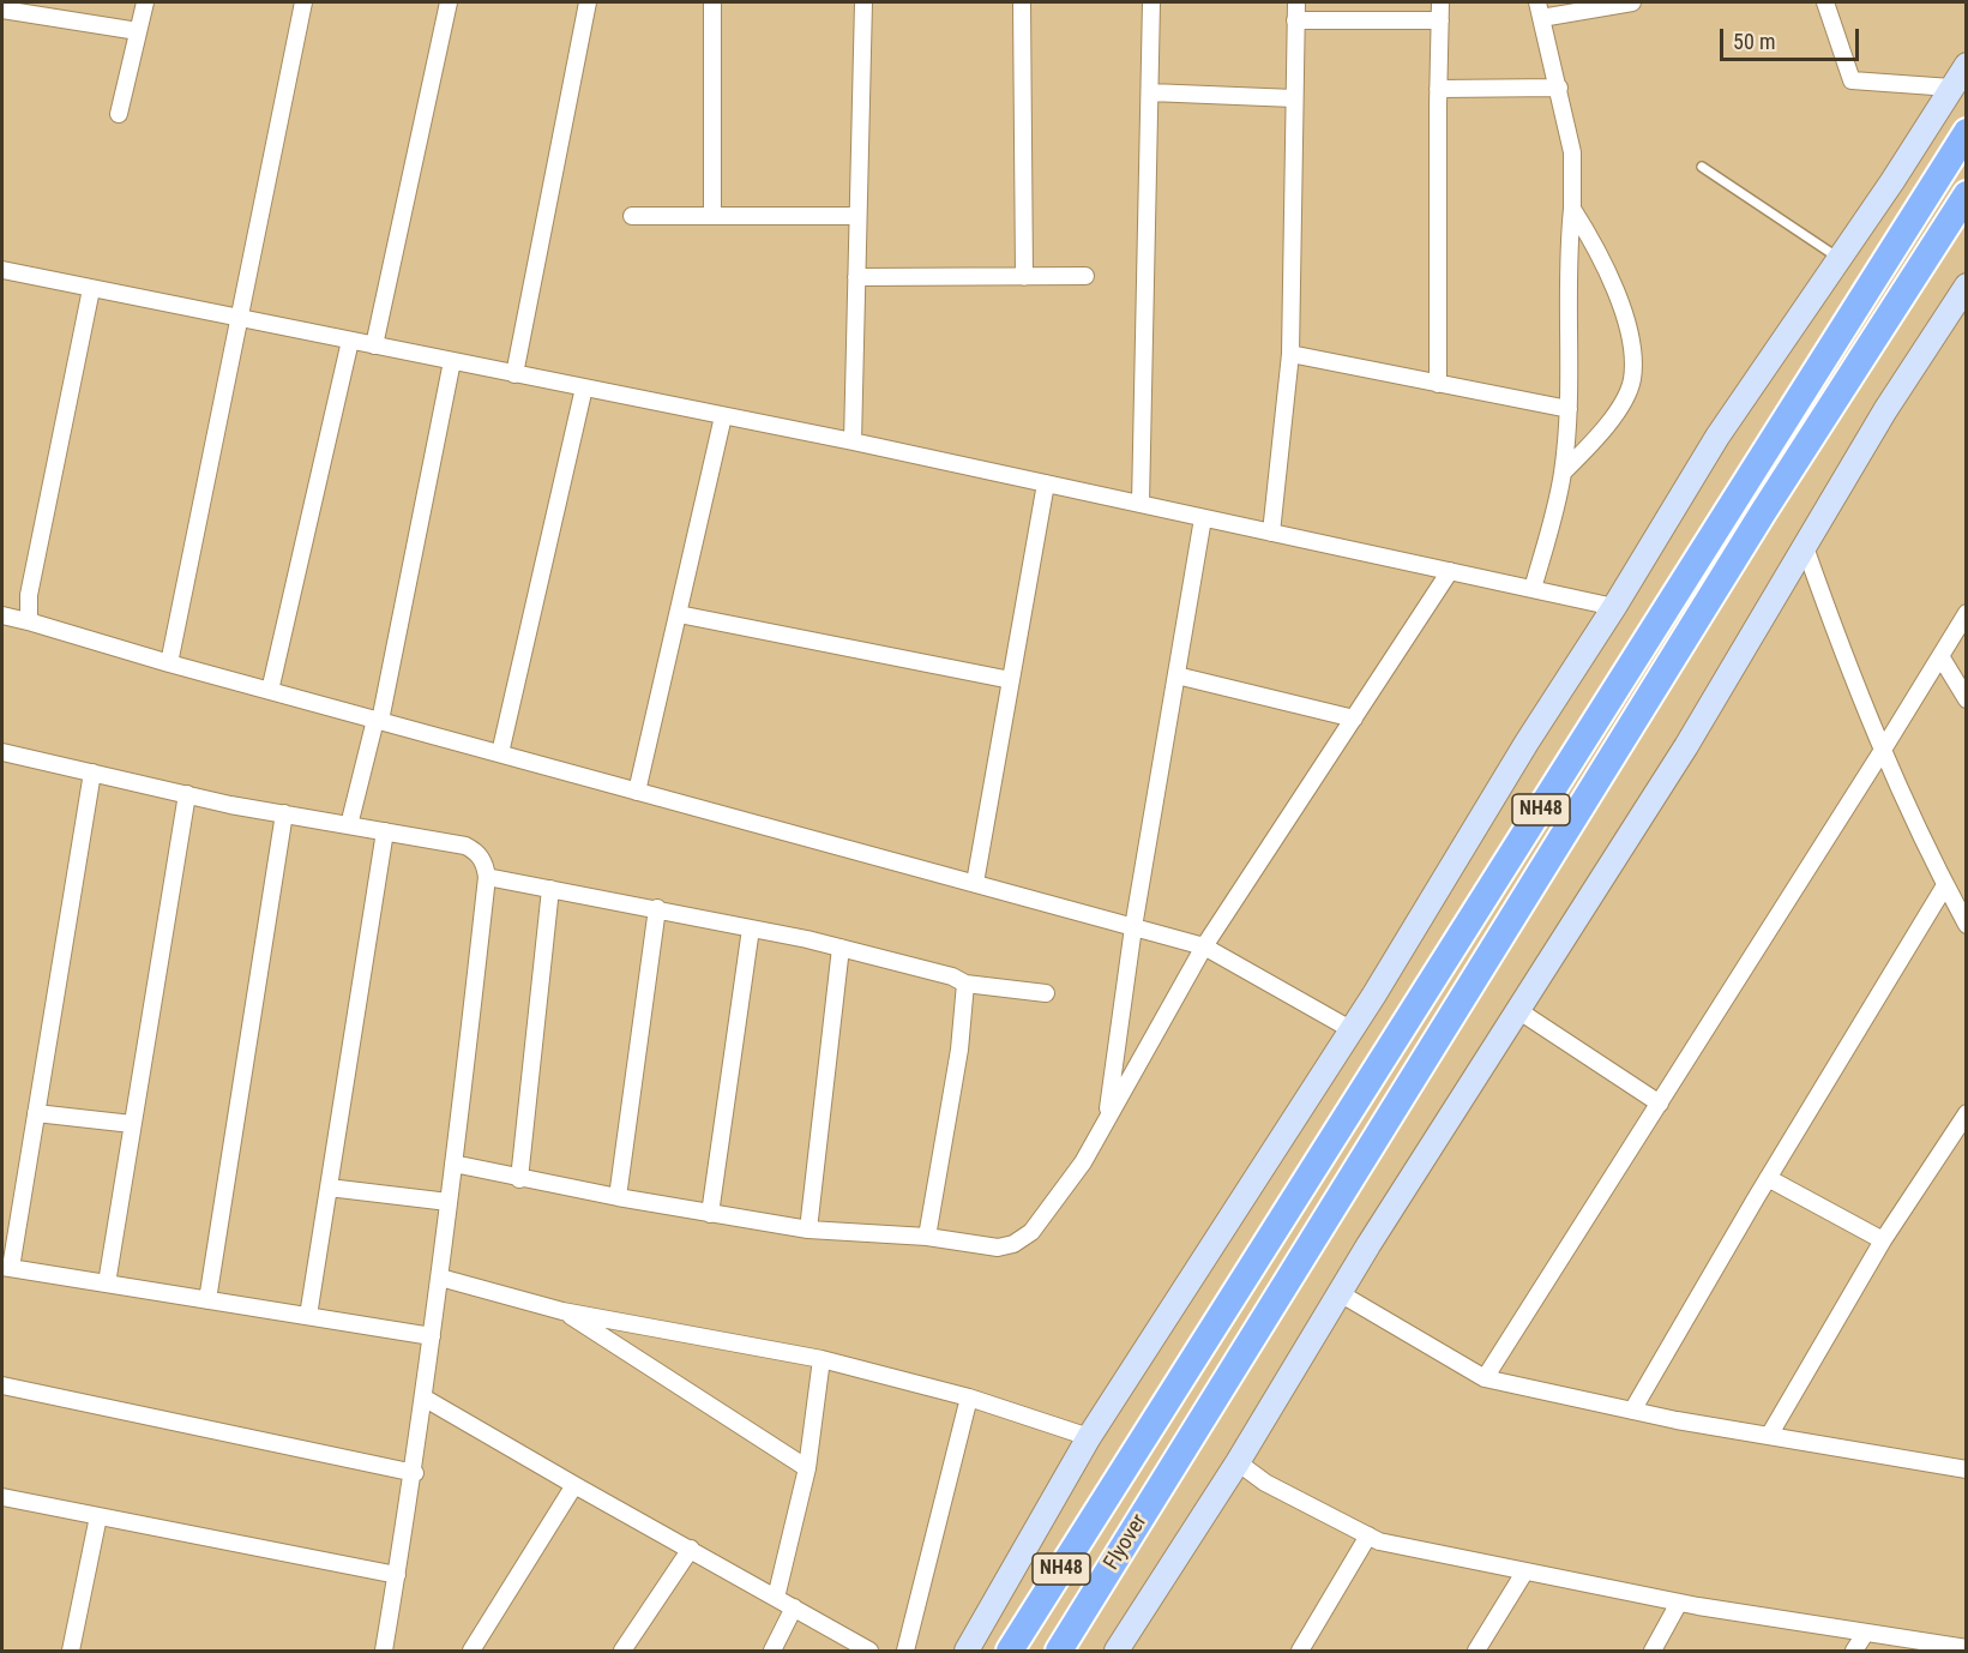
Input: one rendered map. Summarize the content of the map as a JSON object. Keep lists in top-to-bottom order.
{
  "streets": {
    "highway": ["NH48", "Flyover"]
  },
  "scale_bar": "50 m"
}
